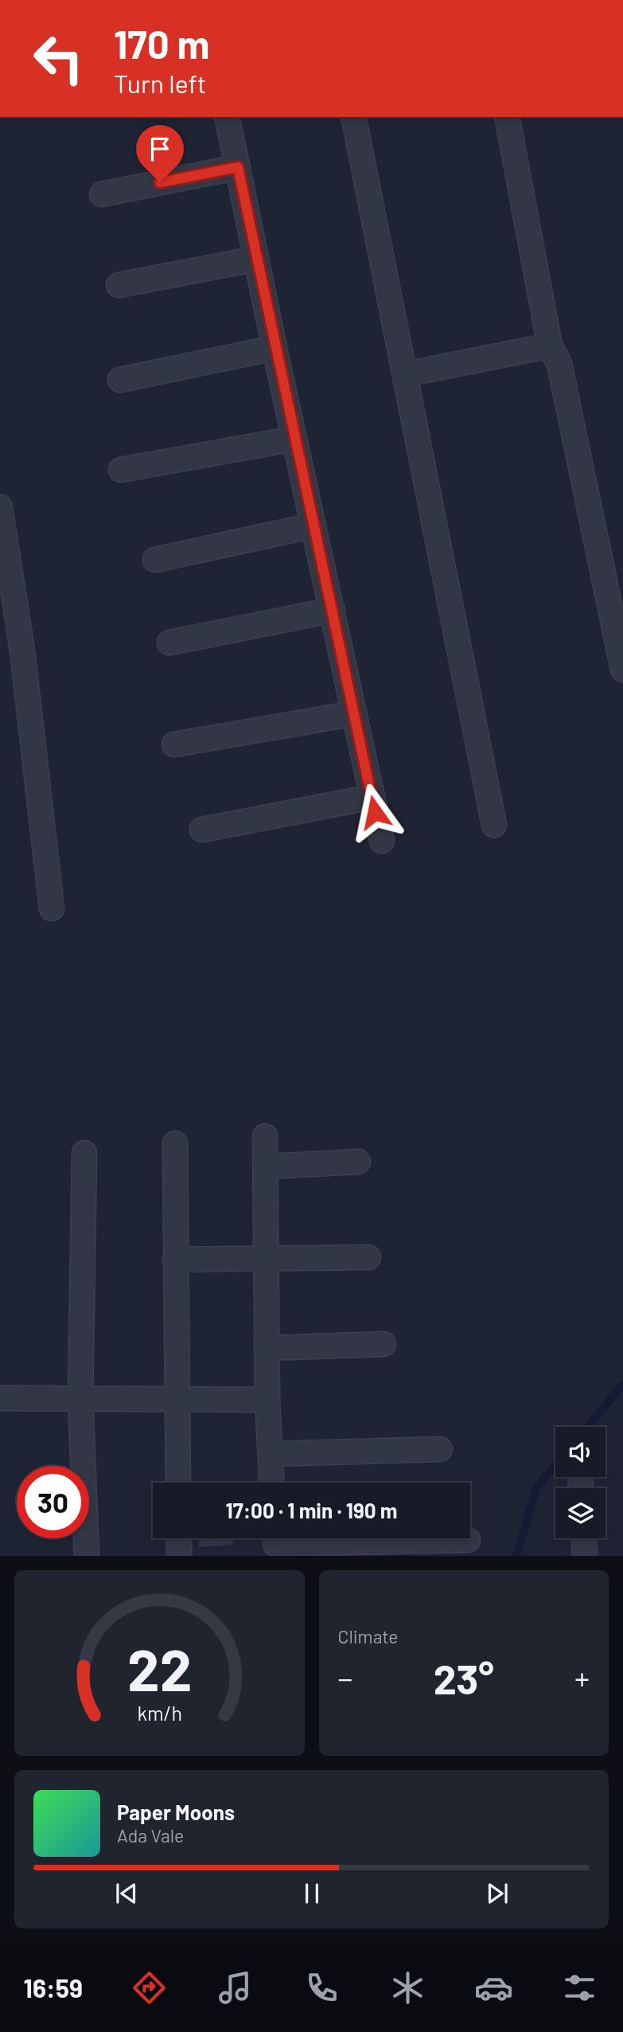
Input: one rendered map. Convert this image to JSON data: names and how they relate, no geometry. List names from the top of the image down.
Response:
{
  "page": {
    "turn": ["170 m", "Turn left"],
    "limit": "30",
    "trip": "17:00 · 1 min · 190 m",
    "tile": "Climate",
    "heat": ["−", "23°", "+"],
    "song": ["Paper Moons", "Ada Vale"],
    "tabs": "16:59",
    "gauge": ["22", "km/h"]
  }
}
